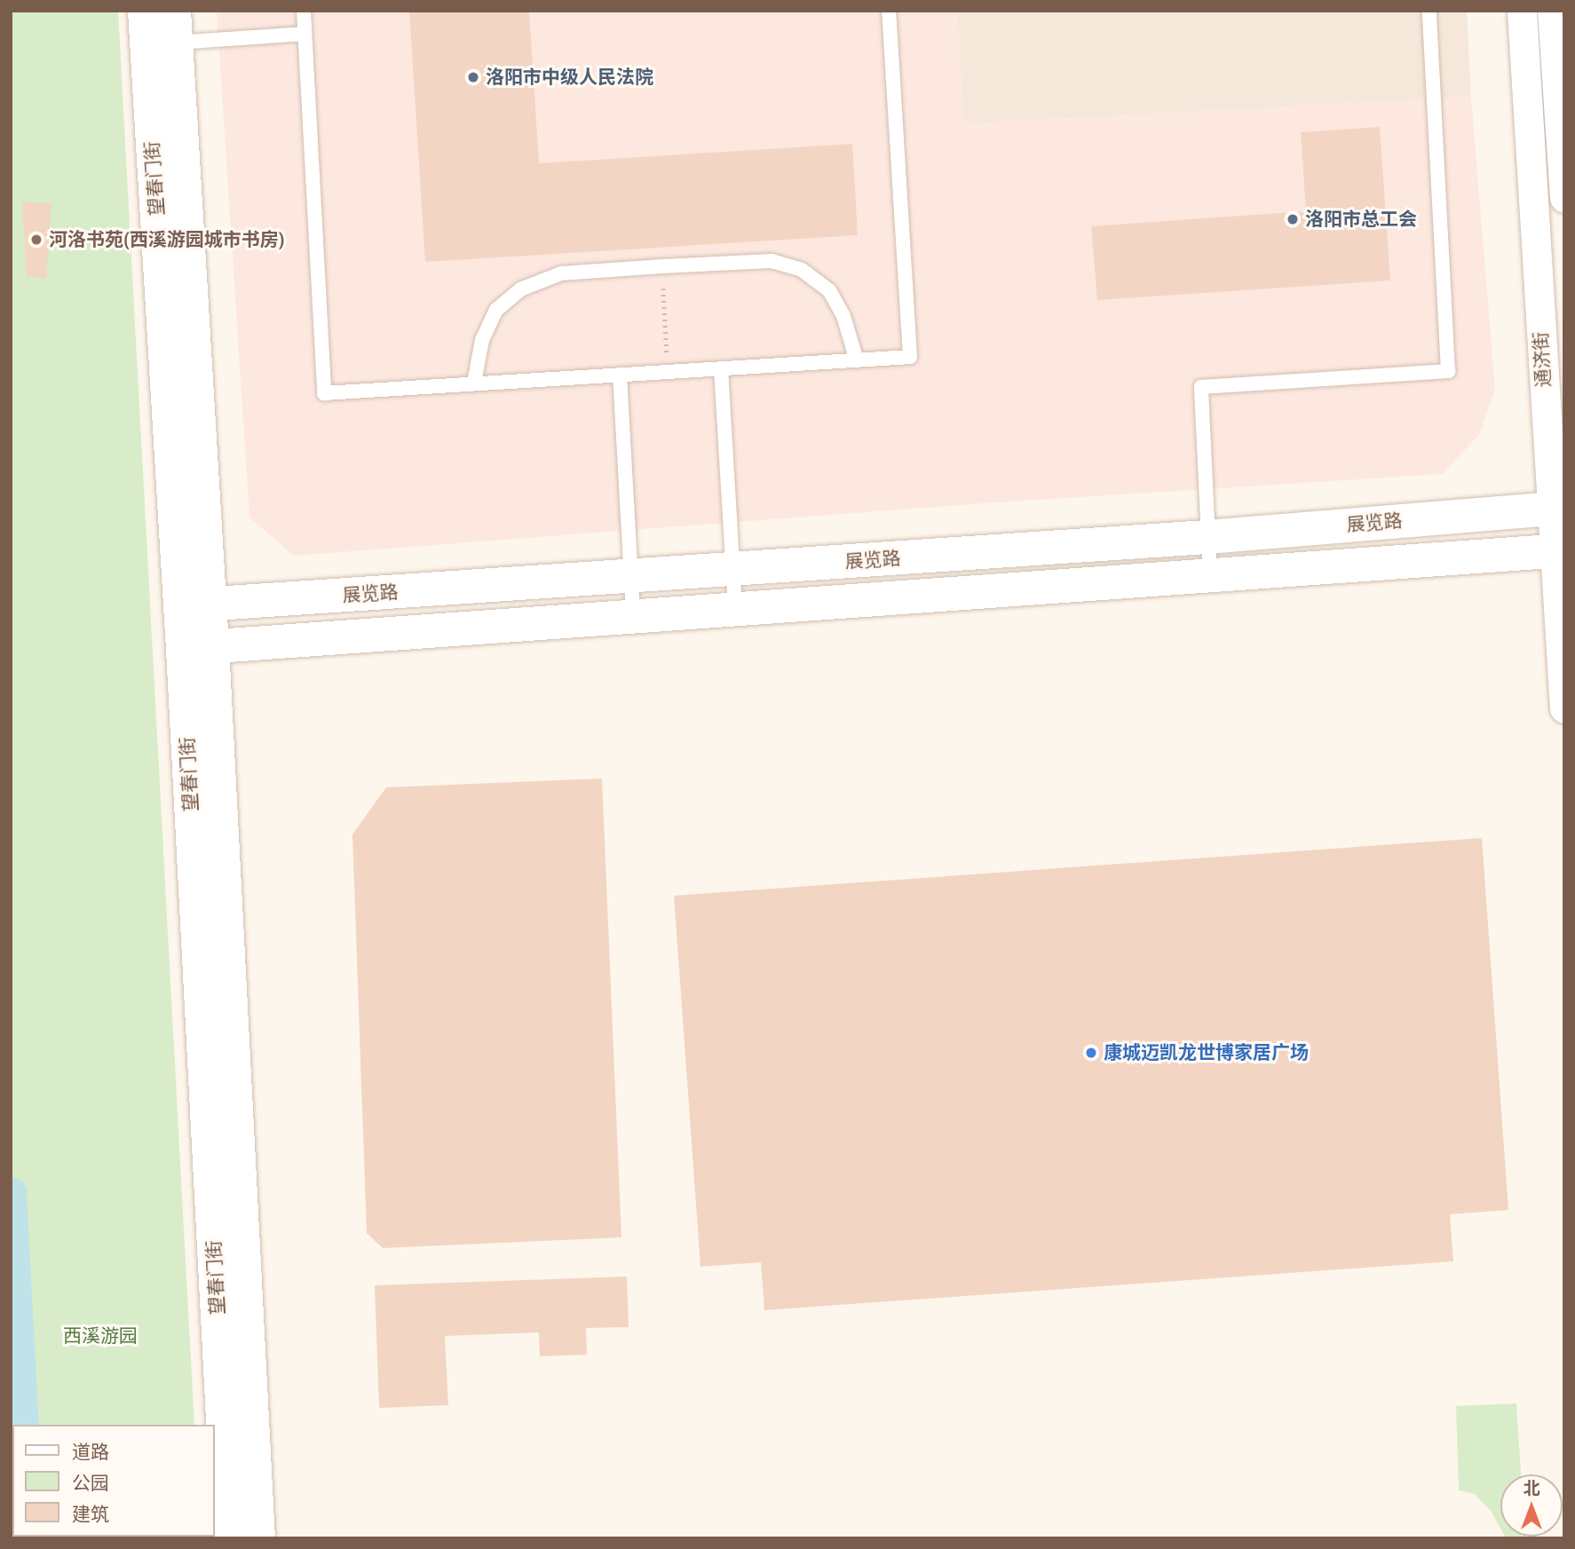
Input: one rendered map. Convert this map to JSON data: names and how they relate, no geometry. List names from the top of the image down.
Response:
{
  "streets": {
    "street": ["望春门街", "通济街", "展览路"]
  },
  "crossings": [
    ["望春门街", "展览路"],
    ["通济街", "展览路"]
  ],
  "parks": ["西溪游园"],
  "places": [
    "洛阳市中级人民法院",
    "洛阳市总工会",
    "河洛书苑(西溪游园城市书房)",
    "康城迈凯龙世博家居广场"
  ],
  "legend": ["道路", "公园", "建筑"],
  "north": "top"
}
